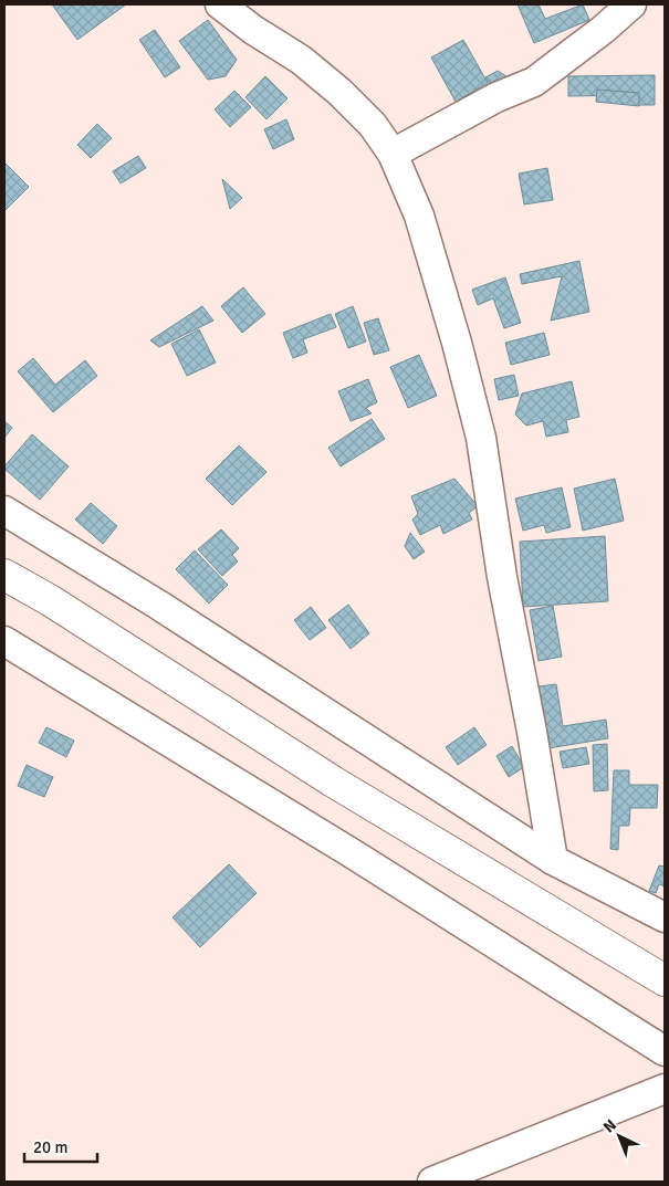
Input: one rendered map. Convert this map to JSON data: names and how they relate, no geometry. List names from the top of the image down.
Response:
{
  "scale_bar": "20 m",
  "north": "top left"
}
